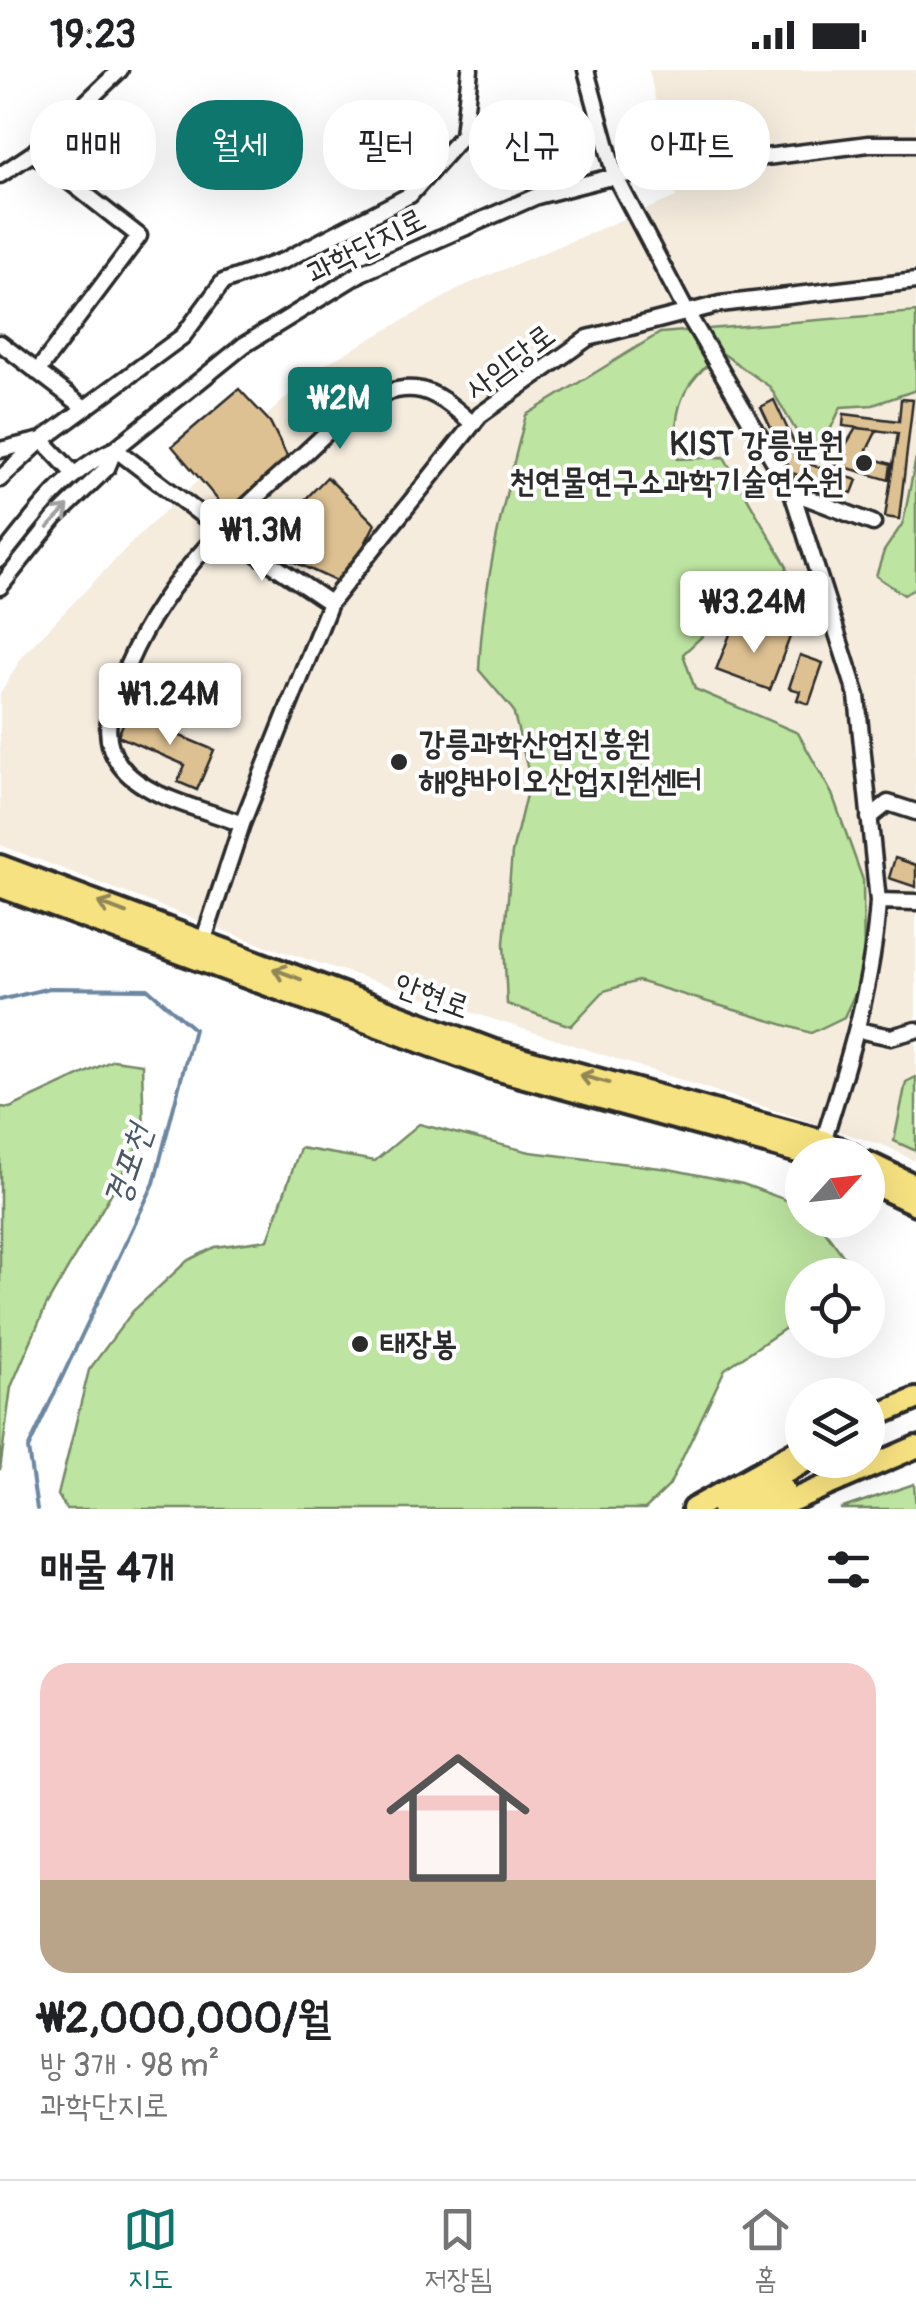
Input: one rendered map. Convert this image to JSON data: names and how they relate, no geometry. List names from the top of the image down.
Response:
{
  "streets": {
    "highway": ["안현로"],
    "street": ["과학단지로", "사임당로"]
  },
  "crossings": [
    ["사임당로", "안현로"]
  ],
  "water": ["경포천"],
  "places": ["KIST 강릉분원 천연물연구소과학기술연수원", "강릉과학산업진흥원 해양바이오산업지원센터", "태장봉"],
  "north": "top right",
  "page": {
    "status": "19:23",
    "chip": [
      "매매",
      "월세",
      "필터",
      "신규",
      "아파트"
    ],
    "price": [
      "₩2M",
      "₩1.3M",
      "₩3.24M",
      "₩1.24M"
    ],
    "heading": "매물 4개",
    "list": [
      {
        "name": "₩2,000,000/월",
        "note": "방 3개 · 98 m² · 과학단지로"
      }
    ],
    "tabs": ["지도", "저장됨", "홈"]
  }
}
